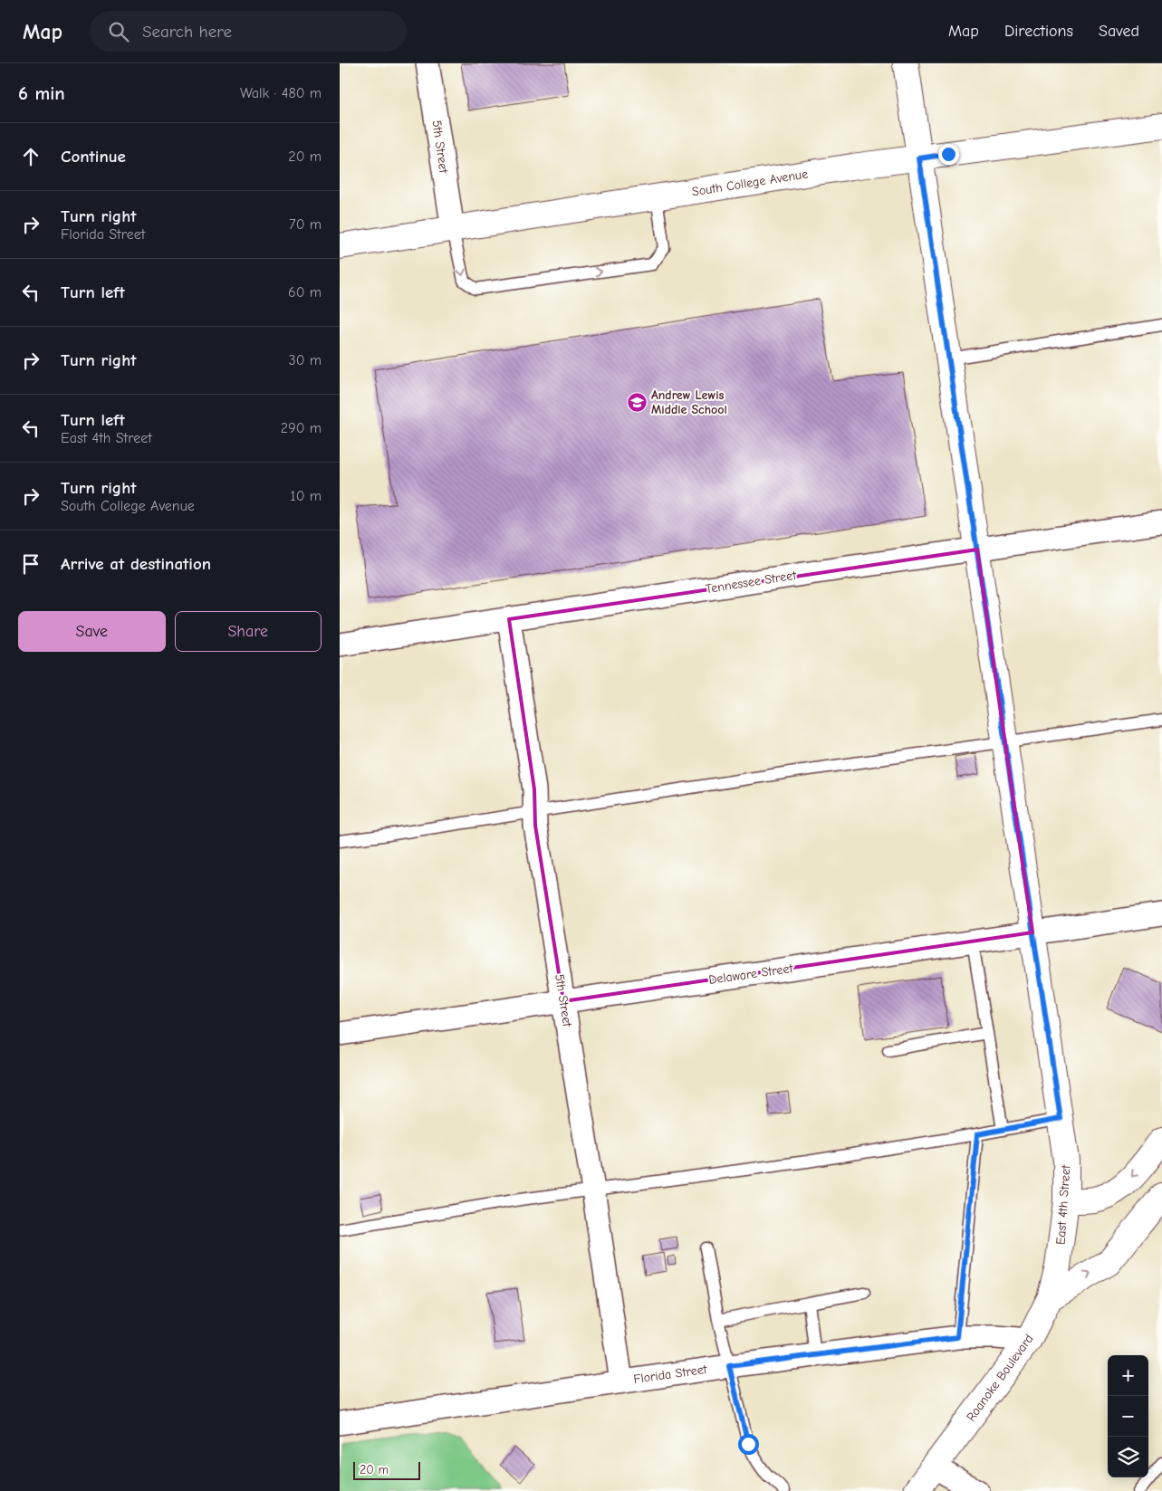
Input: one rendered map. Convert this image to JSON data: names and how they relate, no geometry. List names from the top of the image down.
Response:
{
  "streets": {
    "main road": ["South College Avenue", "East 4th Street", "Roanoke Boulevard"],
    "street": [
      "5th Street",
      "Tennessee Street",
      "Delaware Street",
      "Florida Street"
    ]
  },
  "crossings": [
    ["5th Street", "South College Avenue"],
    ["5th Street", "Tennessee Street"],
    ["5th Street", "Delaware Street"],
    ["5th Street", "Florida Street"],
    ["South College Avenue", "East 4th Street"],
    ["Tennessee Street", "East 4th Street"],
    ["Delaware Street", "East 4th Street"],
    ["East 4th Street", "Roanoke Boulevard"],
    ["Florida Street", "Roanoke Boulevard"]
  ],
  "places": {
    "school or university": ["Andrew Lewis Middle School"]
  },
  "scale_bar": "20 m",
  "page": {
    "header": "Map",
    "search": "Search here",
    "nav": ["Map", "Directions", "Saved"],
    "heading": ["6 min", "Walk · 480 m"],
    "list": [
      ["Continue", "20 m"],
      ["Turn right", "Florida Street", "70 m"],
      ["Turn left", "60 m"],
      ["Turn right", "30 m"],
      ["Turn left", "East 4th Street", "290 m"],
      ["Turn right", "South College Avenue", "10 m"],
      "Arrive at destination"
    ],
    "buttons": ["Save", "Share"],
    "map_buttons": ["+", "−"],
    "scale": "20 m"
  }
}
